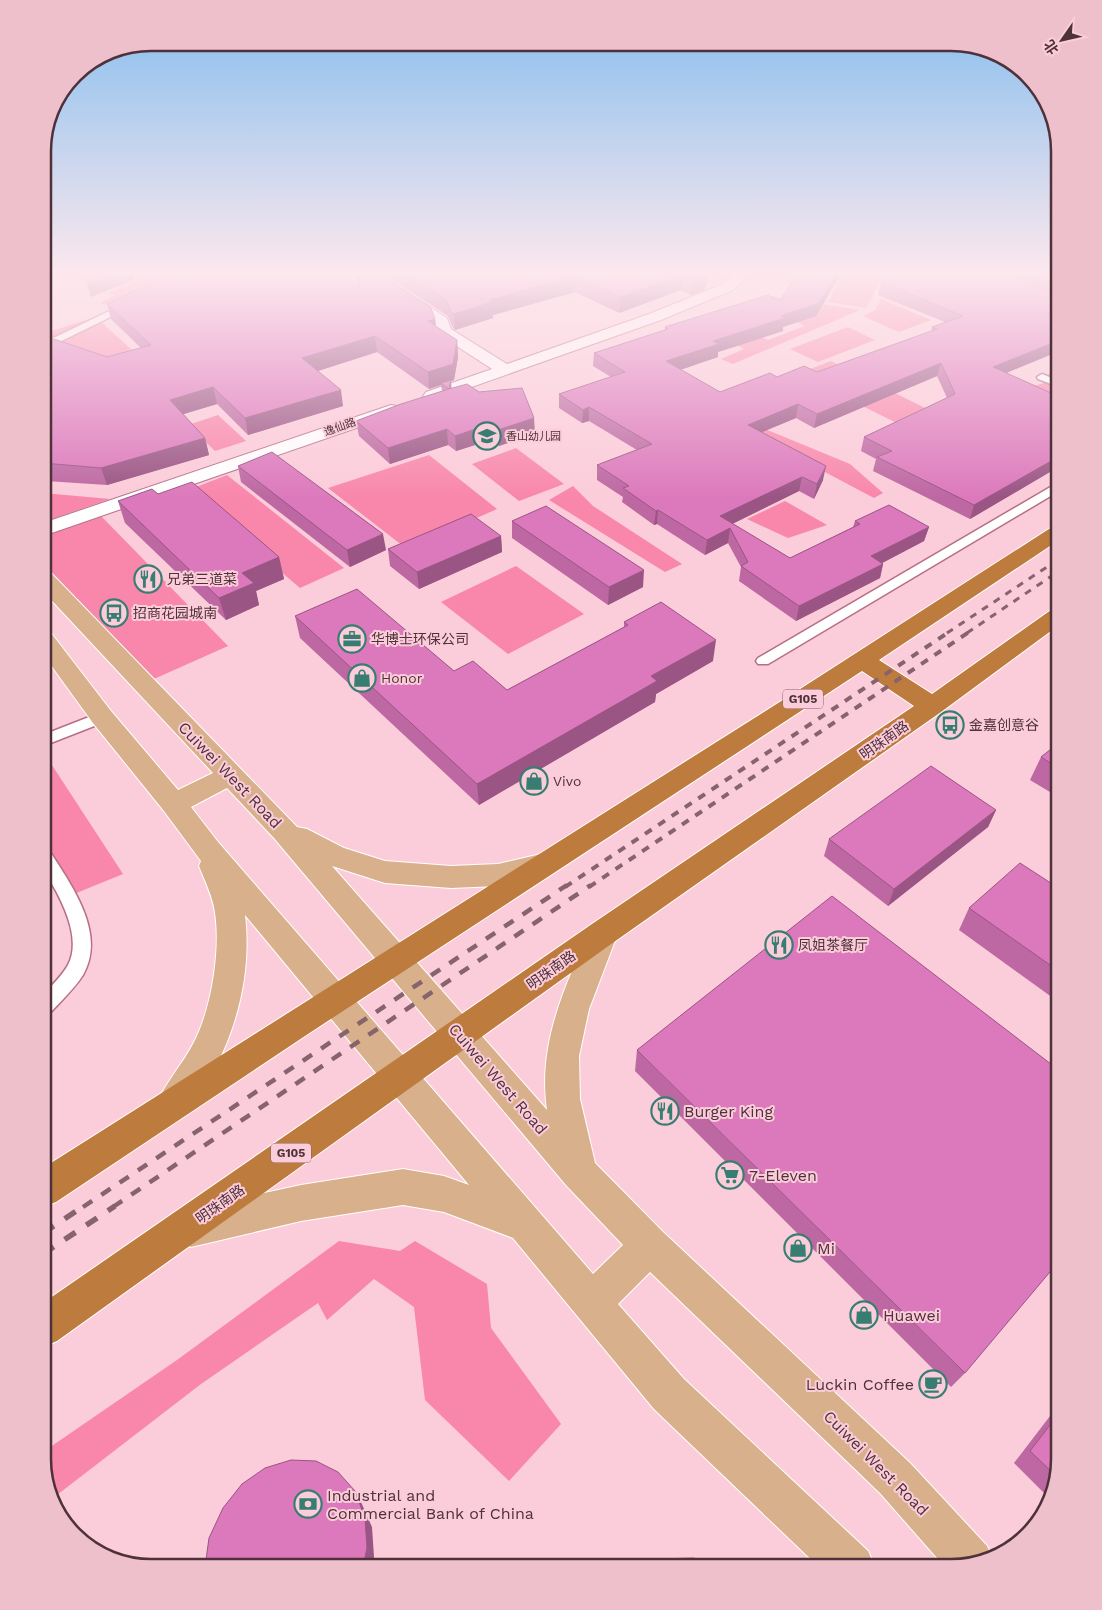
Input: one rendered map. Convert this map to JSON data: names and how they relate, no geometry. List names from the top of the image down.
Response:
{
  "streets": {
    "highway": ["G105", "明珠南路"],
    "main road": ["Cuiwei West Road"],
    "street": ["逸仙路"]
  },
  "crossings": [
    ["G105", "Cuiwei West Road"],
    ["明珠南路", "Cuiwei West Road"]
  ],
  "places": {
    "school or university": ["香山幼儿园"],
    "restaurant": ["兄弟三道菜", "凤姐茶餐厅", "Burger King"],
    "bus stop": ["招商花园城南", "金嘉创意谷"],
    "office": ["华博士环保公司"],
    "shop": [
      "Honor",
      "Vivo",
      "Mi",
      "Huawei"
    ],
    "supermarket": ["7-Eleven"],
    "cafe": ["Luckin Coffee"],
    "bank": ["Industrial and Commercial Bank of China"]
  },
  "north": "bottom left"
}
